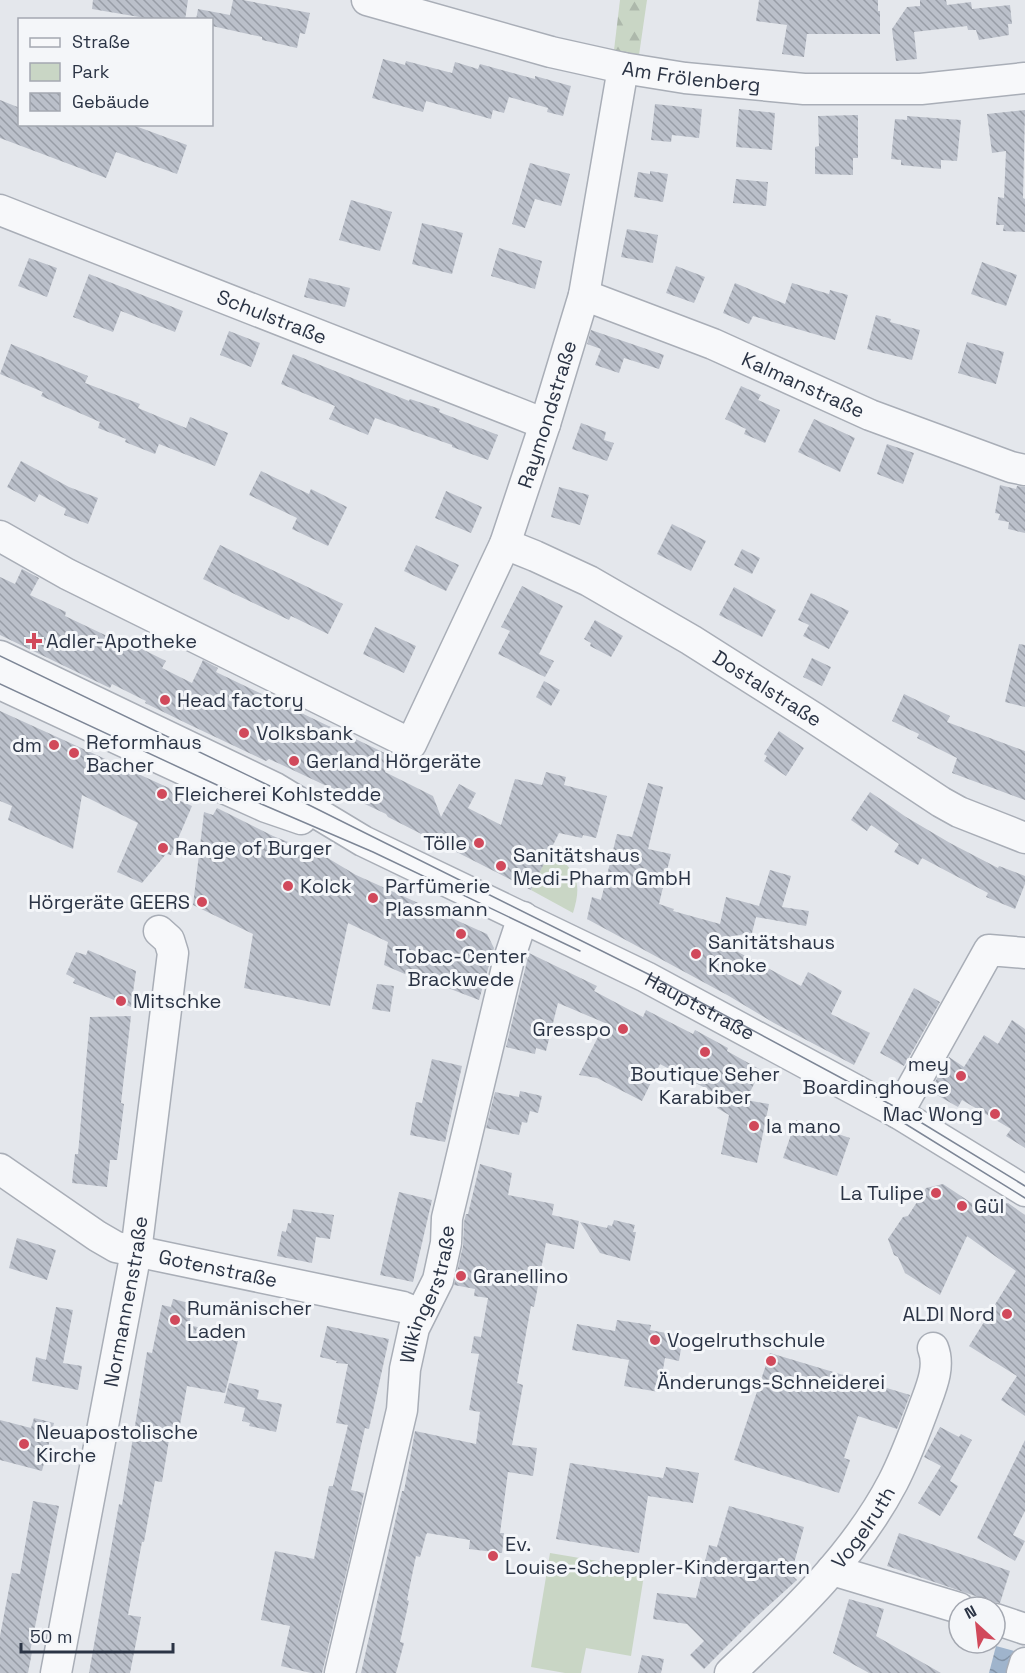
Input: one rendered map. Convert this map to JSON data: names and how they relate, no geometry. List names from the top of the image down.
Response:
{
  "streets": {
    "street": [
      "Am Frölenberg",
      "Schulstraße",
      "Kalmanstraße",
      "Raymondstraße",
      "Dostalstraße",
      "Hauptstraße",
      "Gotenstraße",
      "Wikingerstraße",
      "Normannenstraße",
      "Vogelruth"
    ]
  },
  "crossings": [
    ["Am Frölenberg", "Raymondstraße"],
    ["Schulstraße", "Raymondstraße"],
    ["Kalmanstraße", "Raymondstraße"],
    ["Raymondstraße", "Dostalstraße"],
    ["Hauptstraße", "Wikingerstraße"],
    ["Gotenstraße", "Wikingerstraße"],
    ["Gotenstraße", "Normannenstraße"]
  ],
  "places": {
    "health": ["Adler-Apotheke"],
    "other": [
      "Head factory",
      "Volksbank",
      "dm",
      "Reformhaus Bacher",
      "Gerland Hörgeräte",
      "Fleicherei Kohlstedde",
      "Tölle",
      "Range of Burger",
      "Sanitätshaus Medi-Pharm GmbH",
      "Kolck",
      "Parfümerie Plassmann",
      "Hörgeräte GEERS",
      "Tobac-Center Brackwede",
      "Sanitätshaus Knoke",
      "Mitschke",
      "Gresspo",
      "Boutique Seher Karabiber",
      "mey Boardinghouse",
      "Mac Wong",
      "la mano",
      "La Tulipe",
      "Gül",
      "Granellino",
      "ALDI Nord",
      "Rumänischer Laden",
      "Vogelruthschule",
      "Änderungs-Schneiderei",
      "Neuapostolische Kirche",
      "Ev. Louise-Scheppler-Kindergarten"
    ]
  },
  "legend": ["Straße", "Park", "Gebäude"],
  "scale_bar": "50 m",
  "north": "top left"
}
